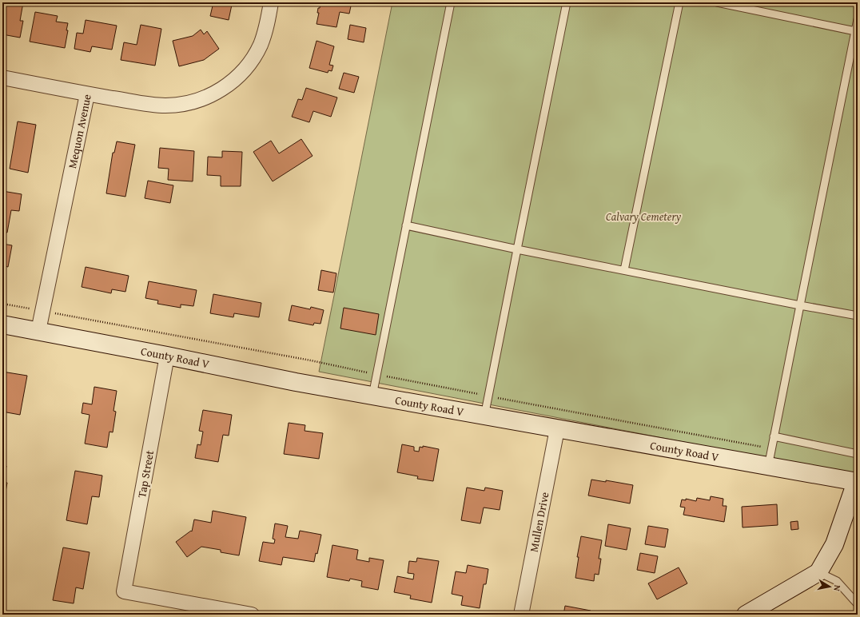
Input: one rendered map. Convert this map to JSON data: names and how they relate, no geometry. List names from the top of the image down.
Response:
{
  "streets": {
    "main road": ["County Road V"],
    "street": ["Mequon Avenue", "Tap Street", "Mullen Drive"]
  },
  "crossings": [
    ["Mequon Avenue", "County Road V"],
    ["County Road V", "Tap Street"],
    ["County Road V", "Mullen Drive"]
  ],
  "parks": ["Calvary Cemetery"],
  "north": "right"
}
